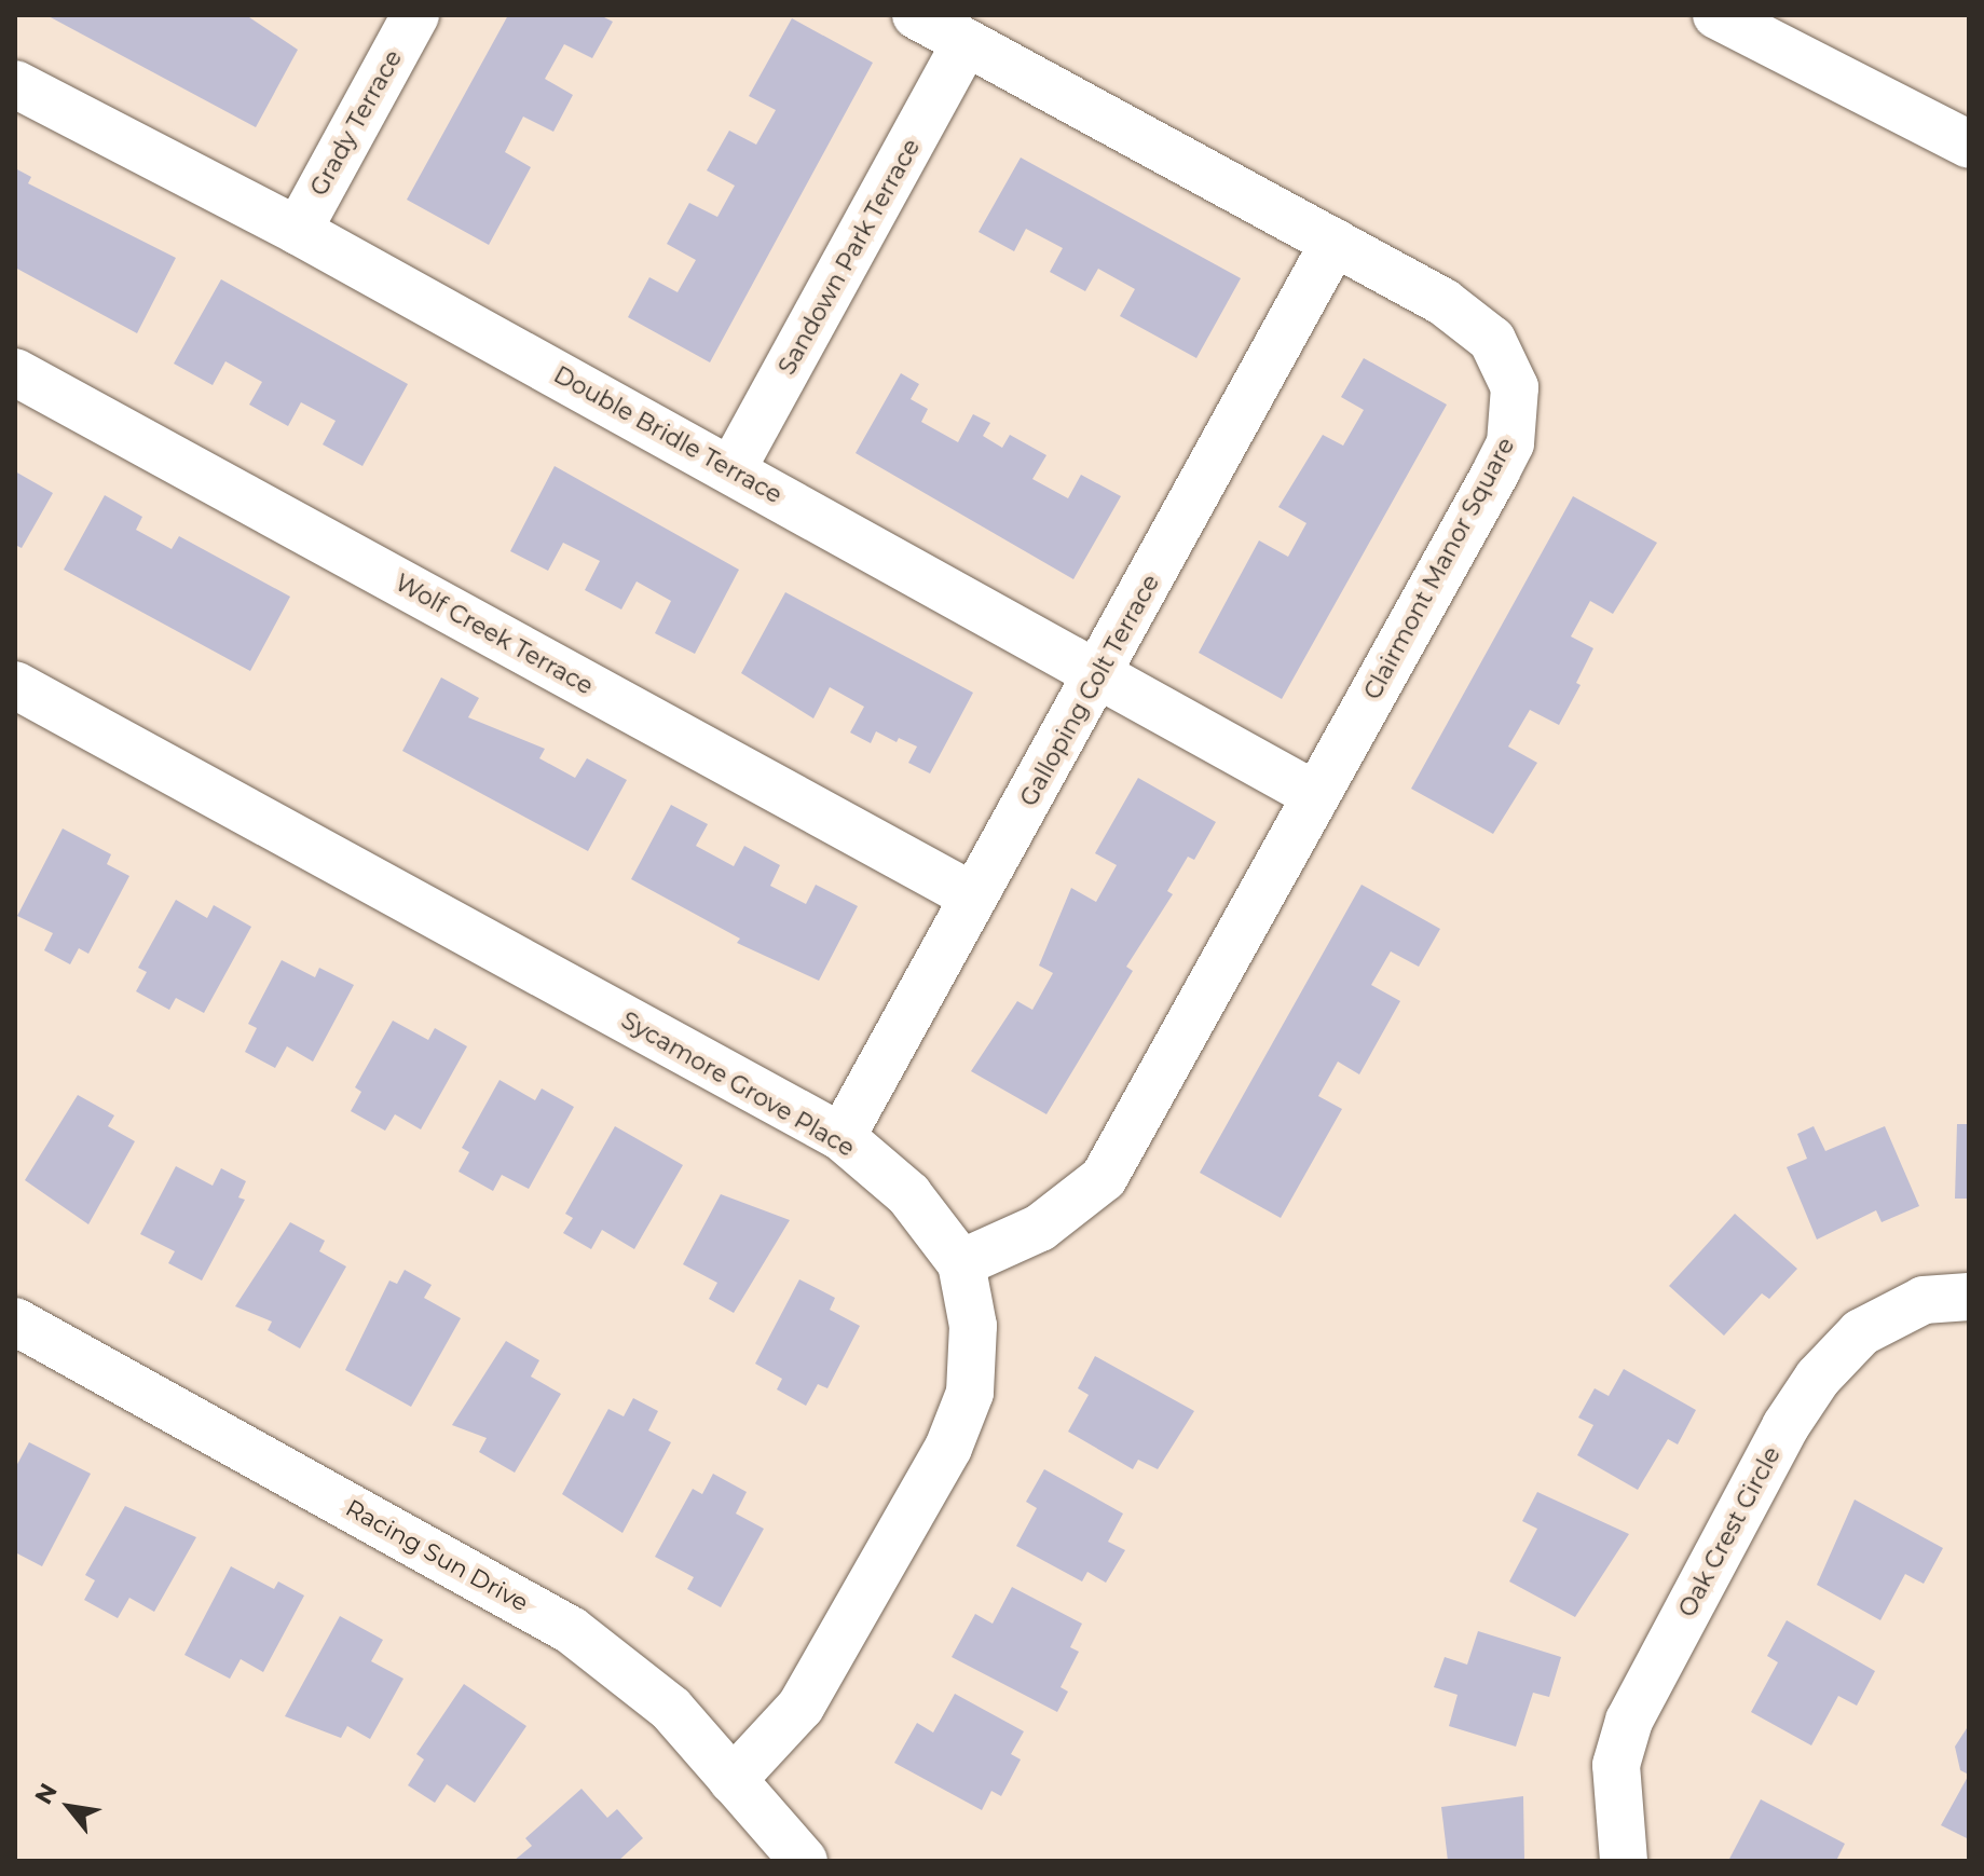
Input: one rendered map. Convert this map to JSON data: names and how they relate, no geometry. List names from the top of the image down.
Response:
{
  "streets": {
    "street": [
      "Grady Terrace",
      "Sandown Park Terrace",
      "Double Bridle Terrace",
      "Clairmont Manor Square",
      "Wolf Creek Terrace",
      "Galloping Colt Terrace",
      "Sycamore Grove Place",
      "Oak Crest Circle",
      "Racing Sun Drive"
    ]
  },
  "crossings": [
    ["Grady Terrace", "Double Bridle Terrace"],
    ["Sandown Park Terrace", "Double Bridle Terrace"],
    ["Sandown Park Terrace", "Clairmont Manor Square"],
    ["Double Bridle Terrace", "Clairmont Manor Square"],
    ["Double Bridle Terrace", "Galloping Colt Terrace"],
    ["Clairmont Manor Square", "Galloping Colt Terrace"],
    ["Clairmont Manor Square", "Sycamore Grove Place"],
    ["Wolf Creek Terrace", "Galloping Colt Terrace"],
    ["Galloping Colt Terrace", "Sycamore Grove Place"],
    ["Sycamore Grove Place", "Racing Sun Drive"]
  ],
  "north": "top left"
}
